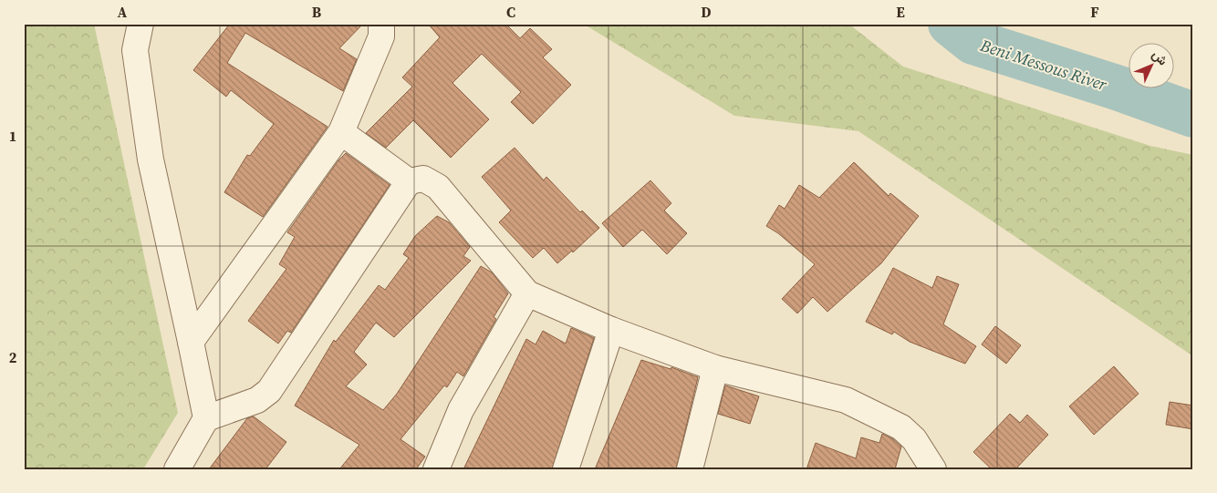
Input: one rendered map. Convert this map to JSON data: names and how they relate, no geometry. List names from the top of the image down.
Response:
{
  "water": ["Beni Messous River"],
  "north": "top right",
  "grid": {
    "columns": [
      "A",
      "B",
      "C",
      "D",
      "E",
      "F"
    ],
    "rows": ["1", "2"]
  }
}
